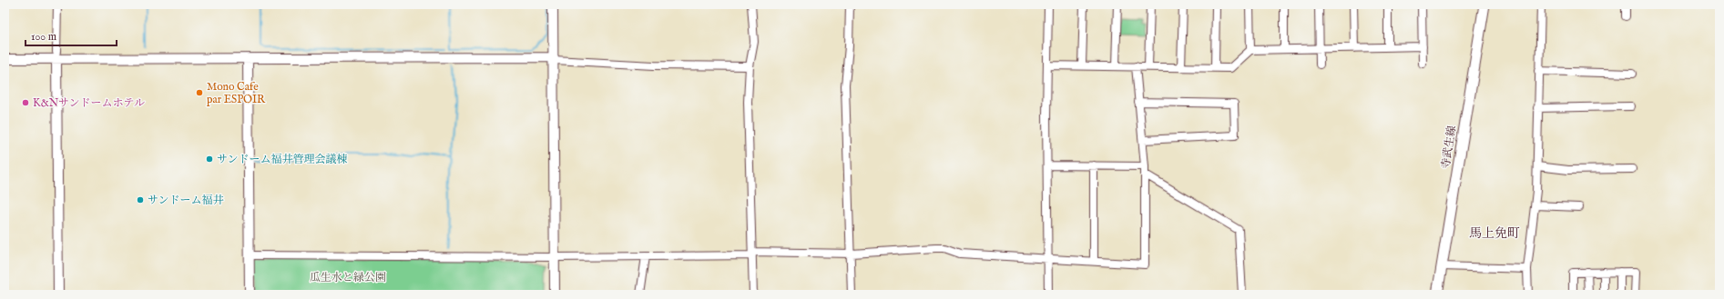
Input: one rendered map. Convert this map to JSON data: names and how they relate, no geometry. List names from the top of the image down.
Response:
{
  "streets": {
    "main road": ["寺武生線"]
  },
  "districts": ["馬上免町"],
  "parks": ["瓜生水と緑公園"],
  "places": [
    "Mono Cafe par ESPOIR",
    "K&Nサンドームホテル",
    "サンドーム福井管理会議棟",
    "サンドーム福井"
  ],
  "scale_bar": "100 m"
}
